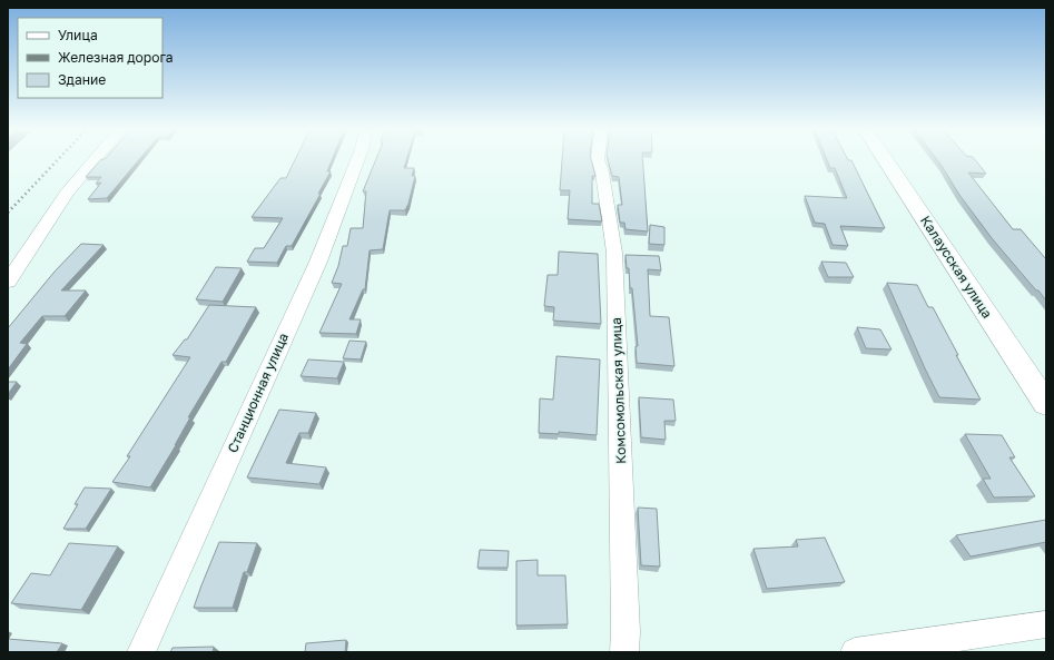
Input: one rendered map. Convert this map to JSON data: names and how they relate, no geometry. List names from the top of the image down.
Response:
{
  "streets": {
    "street": ["Калаусская улица", "Комсомольская улица", "Станционная улица"]
  },
  "legend": ["Улица", "Железная дорога", "Здание"]
}
